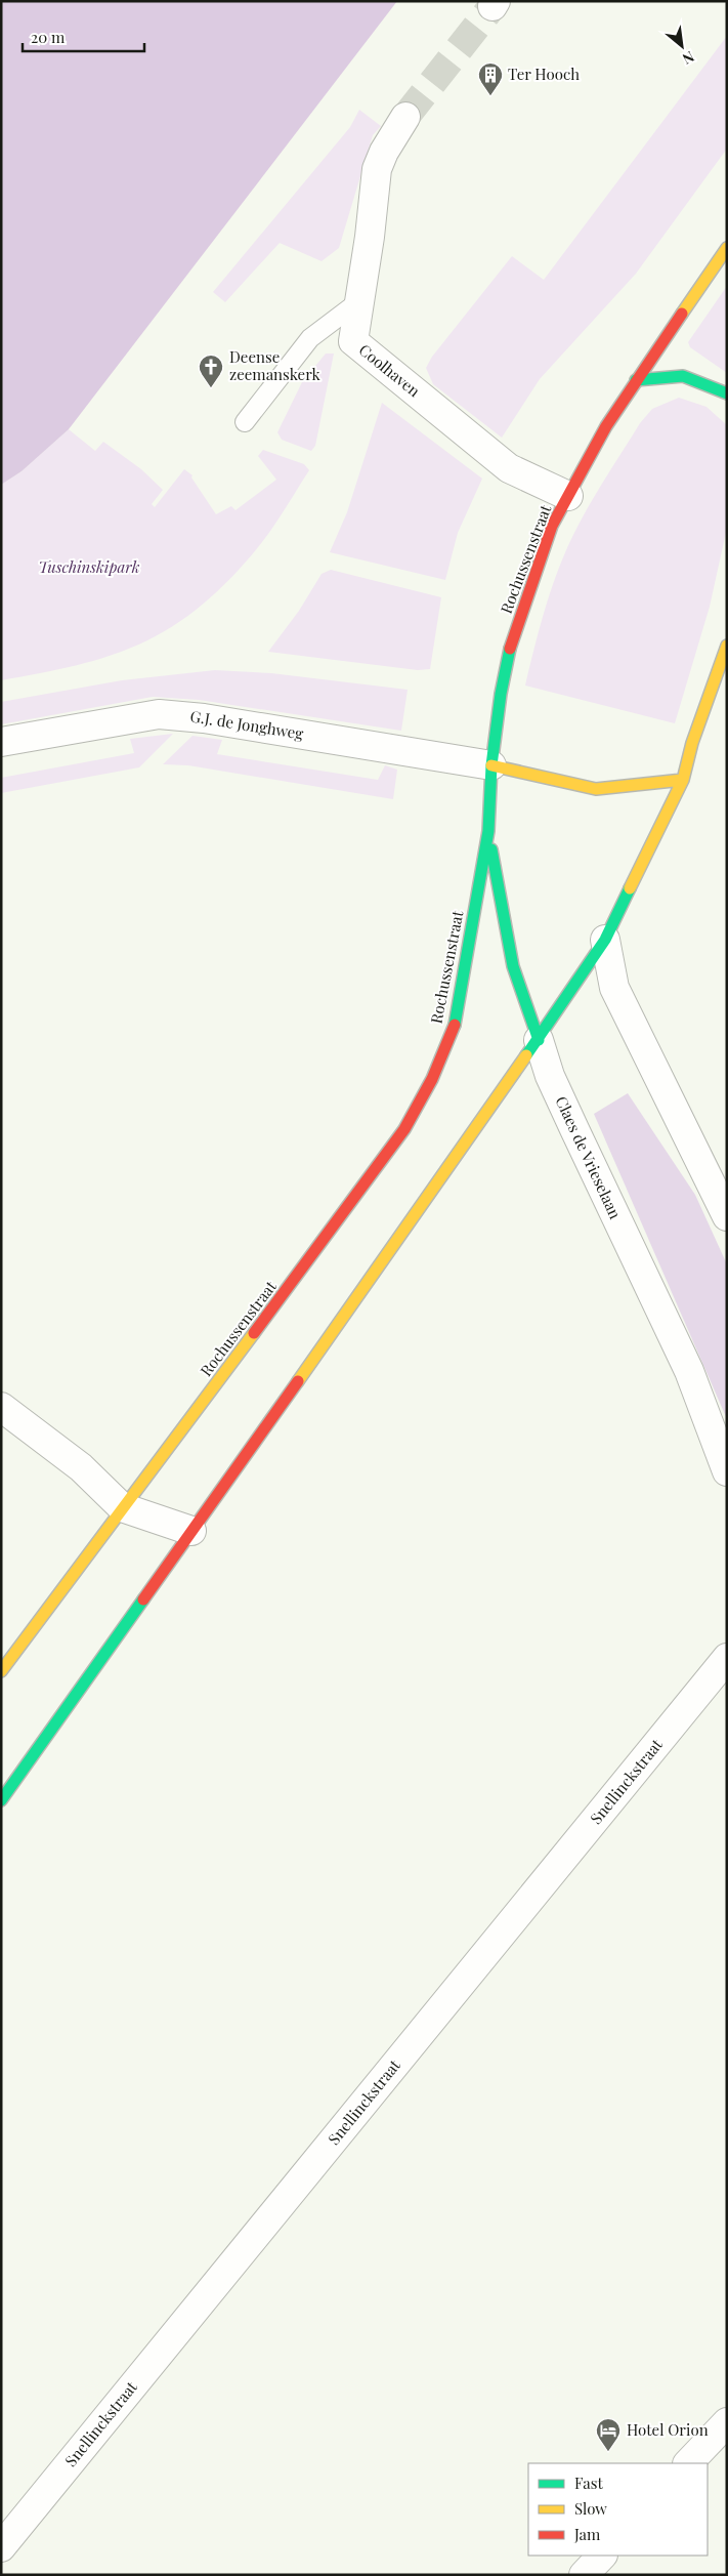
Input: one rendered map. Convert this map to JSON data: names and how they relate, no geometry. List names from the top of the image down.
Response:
{
  "streets": {
    "street": [
      "Coolhaven",
      "Rochussenstraat",
      "G.J. de Jonghweg",
      "Claes de Vrieselaan",
      "Snellinckstraat"
    ]
  },
  "crossings": [
    ["Coolhaven", "Rochussenstraat"],
    ["Rochussenstraat", "G.J. de Jonghweg"],
    ["Rochussenstraat", "Claes de Vrieselaan"]
  ],
  "parks": ["Tuschinskipark"],
  "places": {
    "building": ["Ter Hooch"],
    "church": ["Deense zeemanskerk"],
    "hotel": ["Hotel Orion"]
  },
  "legend": ["Fast", "Slow", "Jam"],
  "scale_bar": "20 m",
  "north": "bottom right"
}
